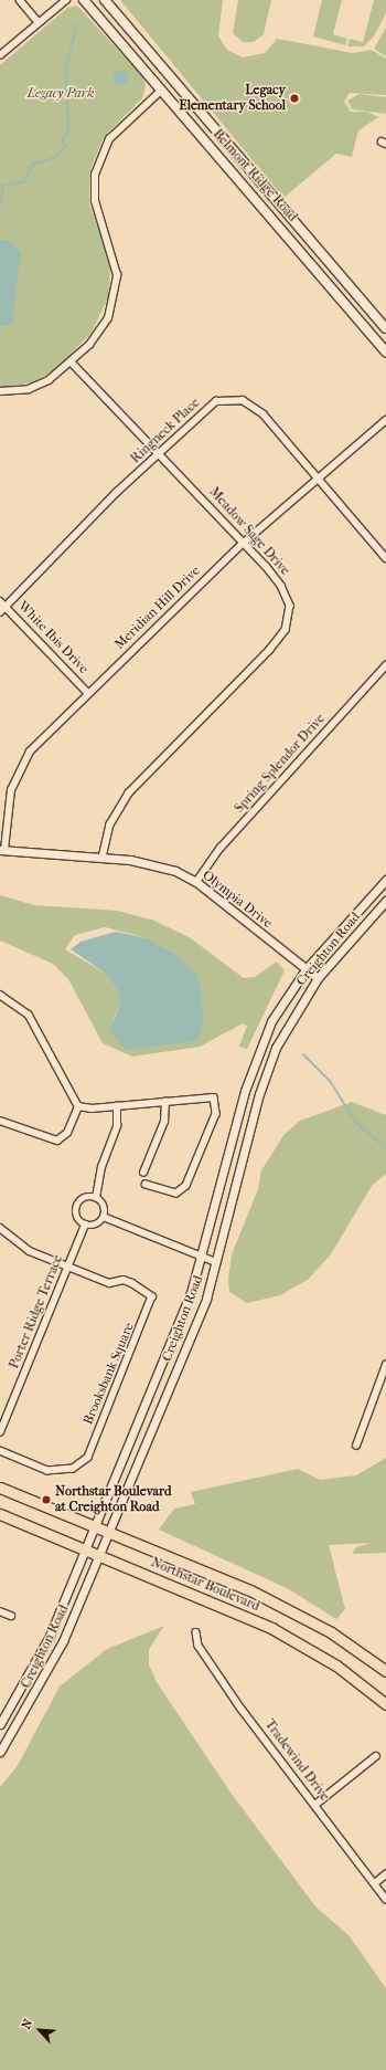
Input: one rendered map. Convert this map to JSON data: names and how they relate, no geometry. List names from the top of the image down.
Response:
{
  "streets": {
    "main road": ["Belmont Ridge Road", "Northstar Boulevard"],
    "street": [
      "Ringneck Place",
      "Meadow Sage Drive",
      "Meridian Hill Drive",
      "White Ibis Drive",
      "Spring Splendor Drive",
      "Olympia Drive",
      "Creighton Road",
      "Porter Ridge Terrace",
      "Brooksbank Square",
      "Tradewind Drive"
    ]
  },
  "crossings": [
    ["Ringneck Place", "Meadow Sage Drive"],
    ["Ringneck Place", "Meridian Hill Drive"],
    ["Ringneck Place", "White Ibis Drive"],
    ["Meadow Sage Drive", "Meridian Hill Drive"],
    ["Meadow Sage Drive", "Olympia Drive"],
    ["Meridian Hill Drive", "White Ibis Drive"],
    ["Meridian Hill Drive", "Olympia Drive"],
    ["Spring Splendor Drive", "Olympia Drive"],
    ["Olympia Drive", "Creighton Road"],
    ["Creighton Road", "Northstar Boulevard"],
    ["Porter Ridge Terrace", "Brooksbank Square"]
  ],
  "parks": ["Legacy Park"],
  "places": ["Legacy Elementary School", "Northstar Boulevard at Creighton Road"],
  "north": "top left"
}
